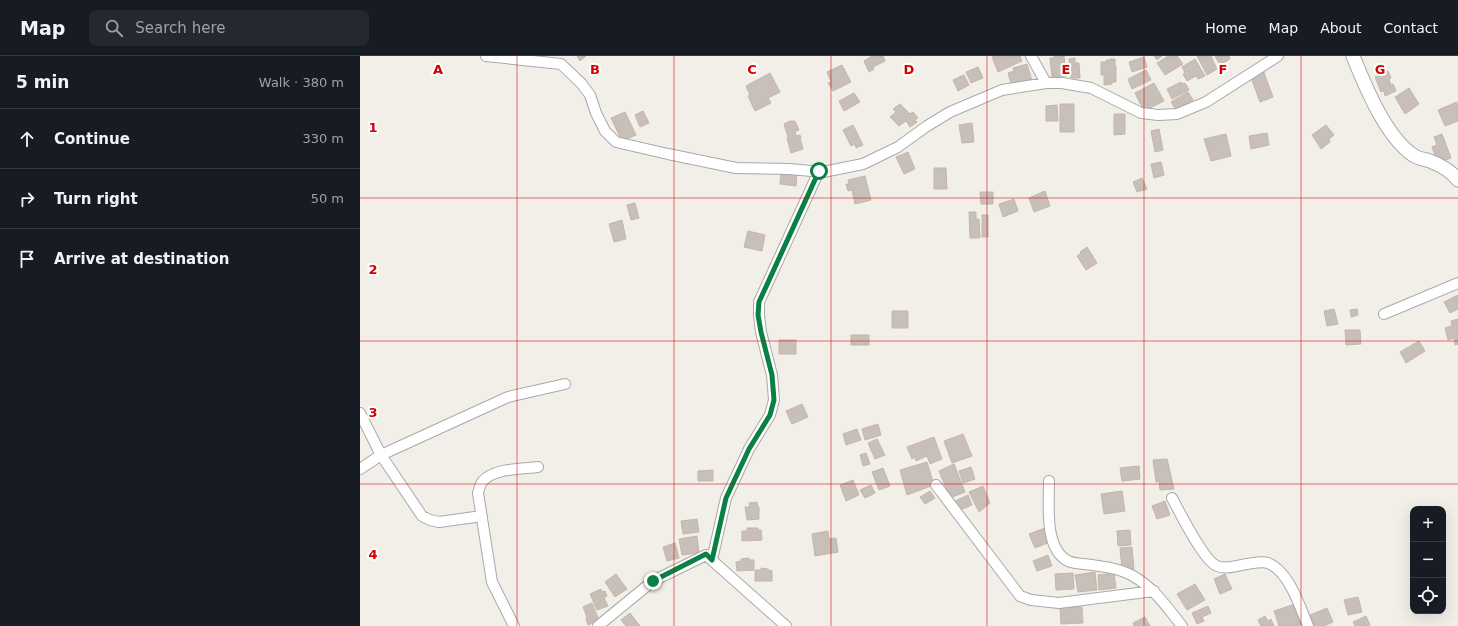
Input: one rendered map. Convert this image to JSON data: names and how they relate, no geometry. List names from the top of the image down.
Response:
{
  "page": {
    "header": "Map",
    "search": "Search here",
    "nav": [
      "Home",
      "Map",
      "About",
      "Contact"
    ],
    "heading": ["5 min", "Walk · 380 m"],
    "list": [
      ["Continue", "330 m"],
      ["Turn right", "50 m"],
      "Arrive at destination"
    ],
    "map_buttons": ["+", "−"]
  },
  "grid": {
    "columns": [
      "A",
      "B",
      "C",
      "D",
      "E",
      "F",
      "G"
    ],
    "rows": [
      "1",
      "2",
      "3",
      "4"
    ]
  }
}
